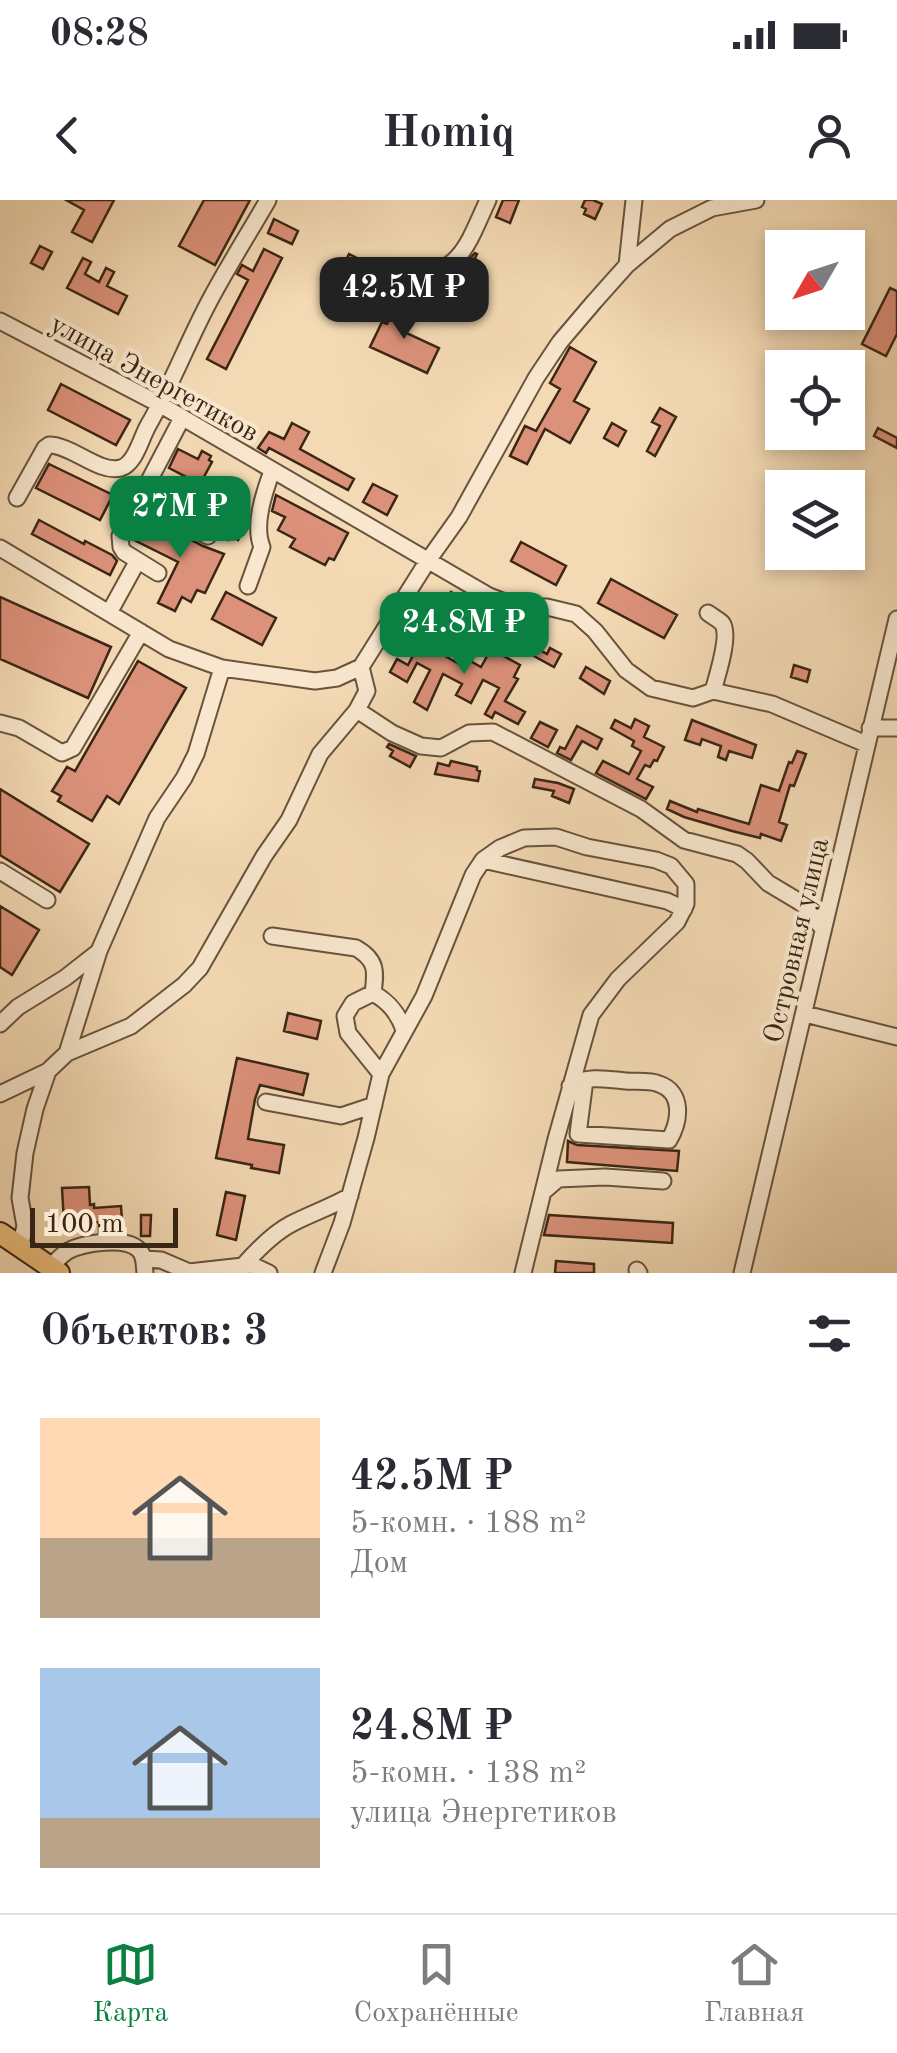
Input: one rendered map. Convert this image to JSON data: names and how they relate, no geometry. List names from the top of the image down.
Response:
{
  "streets": {
    "street": ["улица Энергетиков", "Островная улица"]
  },
  "crossings": [
    ["улица Энергетиков", "Островная улица"]
  ],
  "scale_bar": "100 m",
  "north": "bottom left",
  "page": {
    "status": "08:28",
    "header": "Homiq",
    "price": ["42.5M ₽", "27M ₽", "24.8M ₽"],
    "scale": "100 m",
    "heading": "Объектов: 3",
    "list": [
      {
        "name": "42.5M ₽",
        "note": "5-комн. · 188 m² · Дом"
      },
      {
        "name": "24.8M ₽",
        "note": "5-комн. · 138 m² · улица Энергетиков"
      }
    ],
    "tabs": ["Карта", "Сохранённые", "Главная"]
  }
}
